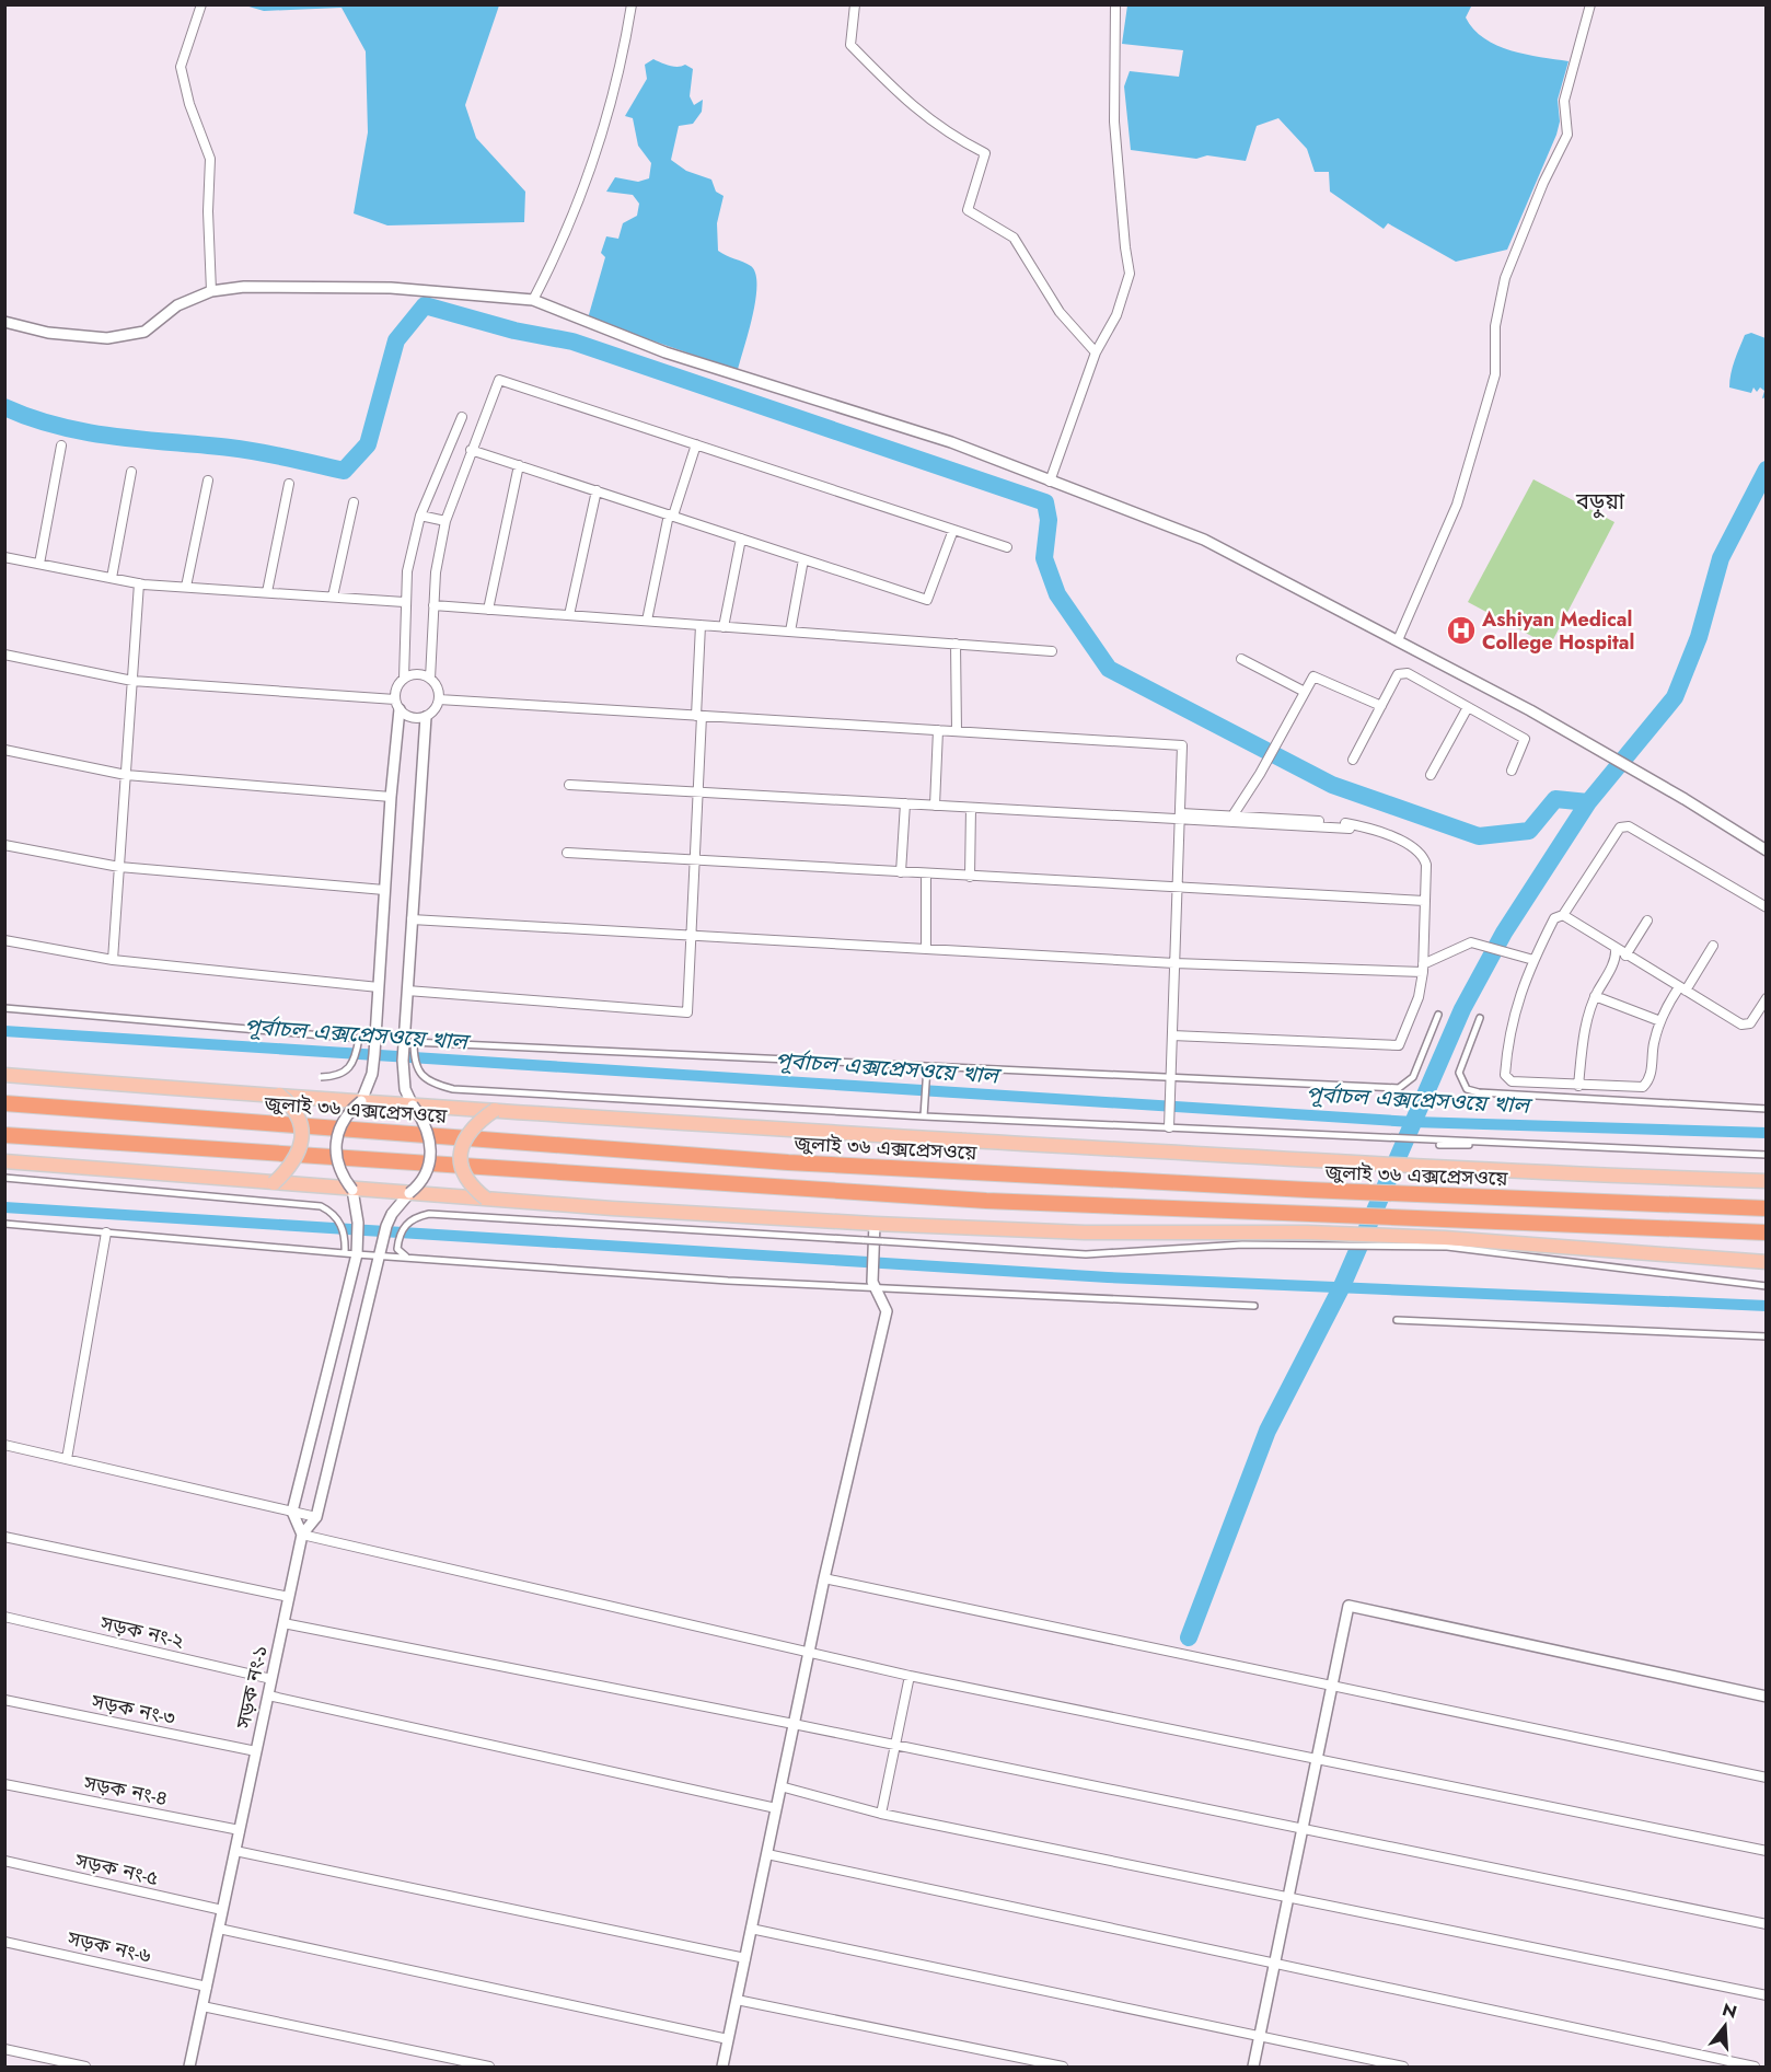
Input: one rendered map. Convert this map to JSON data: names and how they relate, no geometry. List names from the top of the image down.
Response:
{
  "streets": {
    "highway": ["জুলাই ৩৬ এক্সপ্রেসওয়ে"],
    "street": [
      "সড়ক নং-২",
      "সড়ক নং-১",
      "সড়ক নং-৩",
      "সড়ক নং-৪",
      "সড়ক নং-৫",
      "সড়ক নং-৬"
    ]
  },
  "crossings": [
    ["সড়ক নং-২", "সড়ক নং-১"],
    ["সড়ক নং-১", "সড়ক নং-৩"],
    ["সড়ক নং-১", "সড়ক নং-৪"],
    ["সড়ক নং-১", "সড়ক নং-৫"],
    ["সড়ক নং-১", "সড়ক নং-৬"]
  ],
  "districts": ["বড়ুয়া"],
  "water": ["পূর্বাচল এক্সপ্রেসওয়ে খাল"],
  "places": {
    "hospital": ["Ashiyan Medical College Hospital"]
  },
  "north": "top"
}
